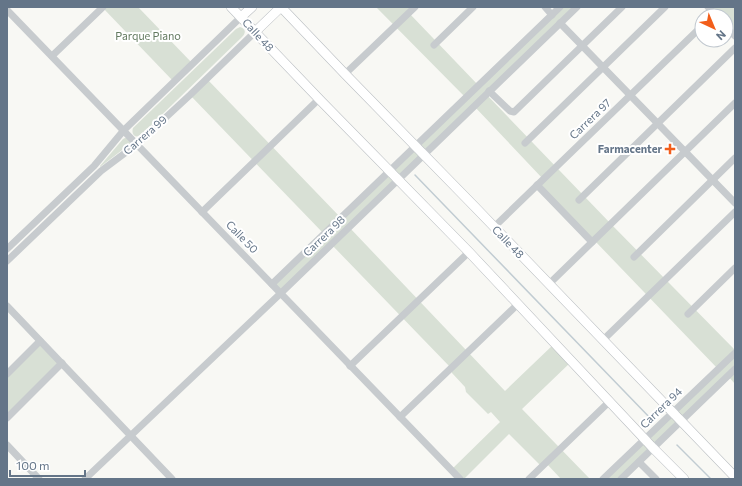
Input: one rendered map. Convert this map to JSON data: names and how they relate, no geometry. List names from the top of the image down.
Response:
{
  "streets": {
    "main road": ["Calle 48", "Carrera 99"],
    "street": [
      "Carrera 97",
      "Carrera 98",
      "Calle 50",
      "Carrera 94"
    ]
  },
  "crossings": [
    ["Calle 48", "Carrera 97"],
    ["Calle 48", "Carrera 99"],
    ["Calle 48", "Carrera 98"],
    ["Calle 48", "Carrera 94"],
    ["Carrera 99", "Calle 50"],
    ["Carrera 98", "Calle 50"]
  ],
  "parks": ["Parque Piano"],
  "places": {
    "health": ["Farmacenter"]
  },
  "scale_bar": "100 m",
  "north": "bottom right"
}
